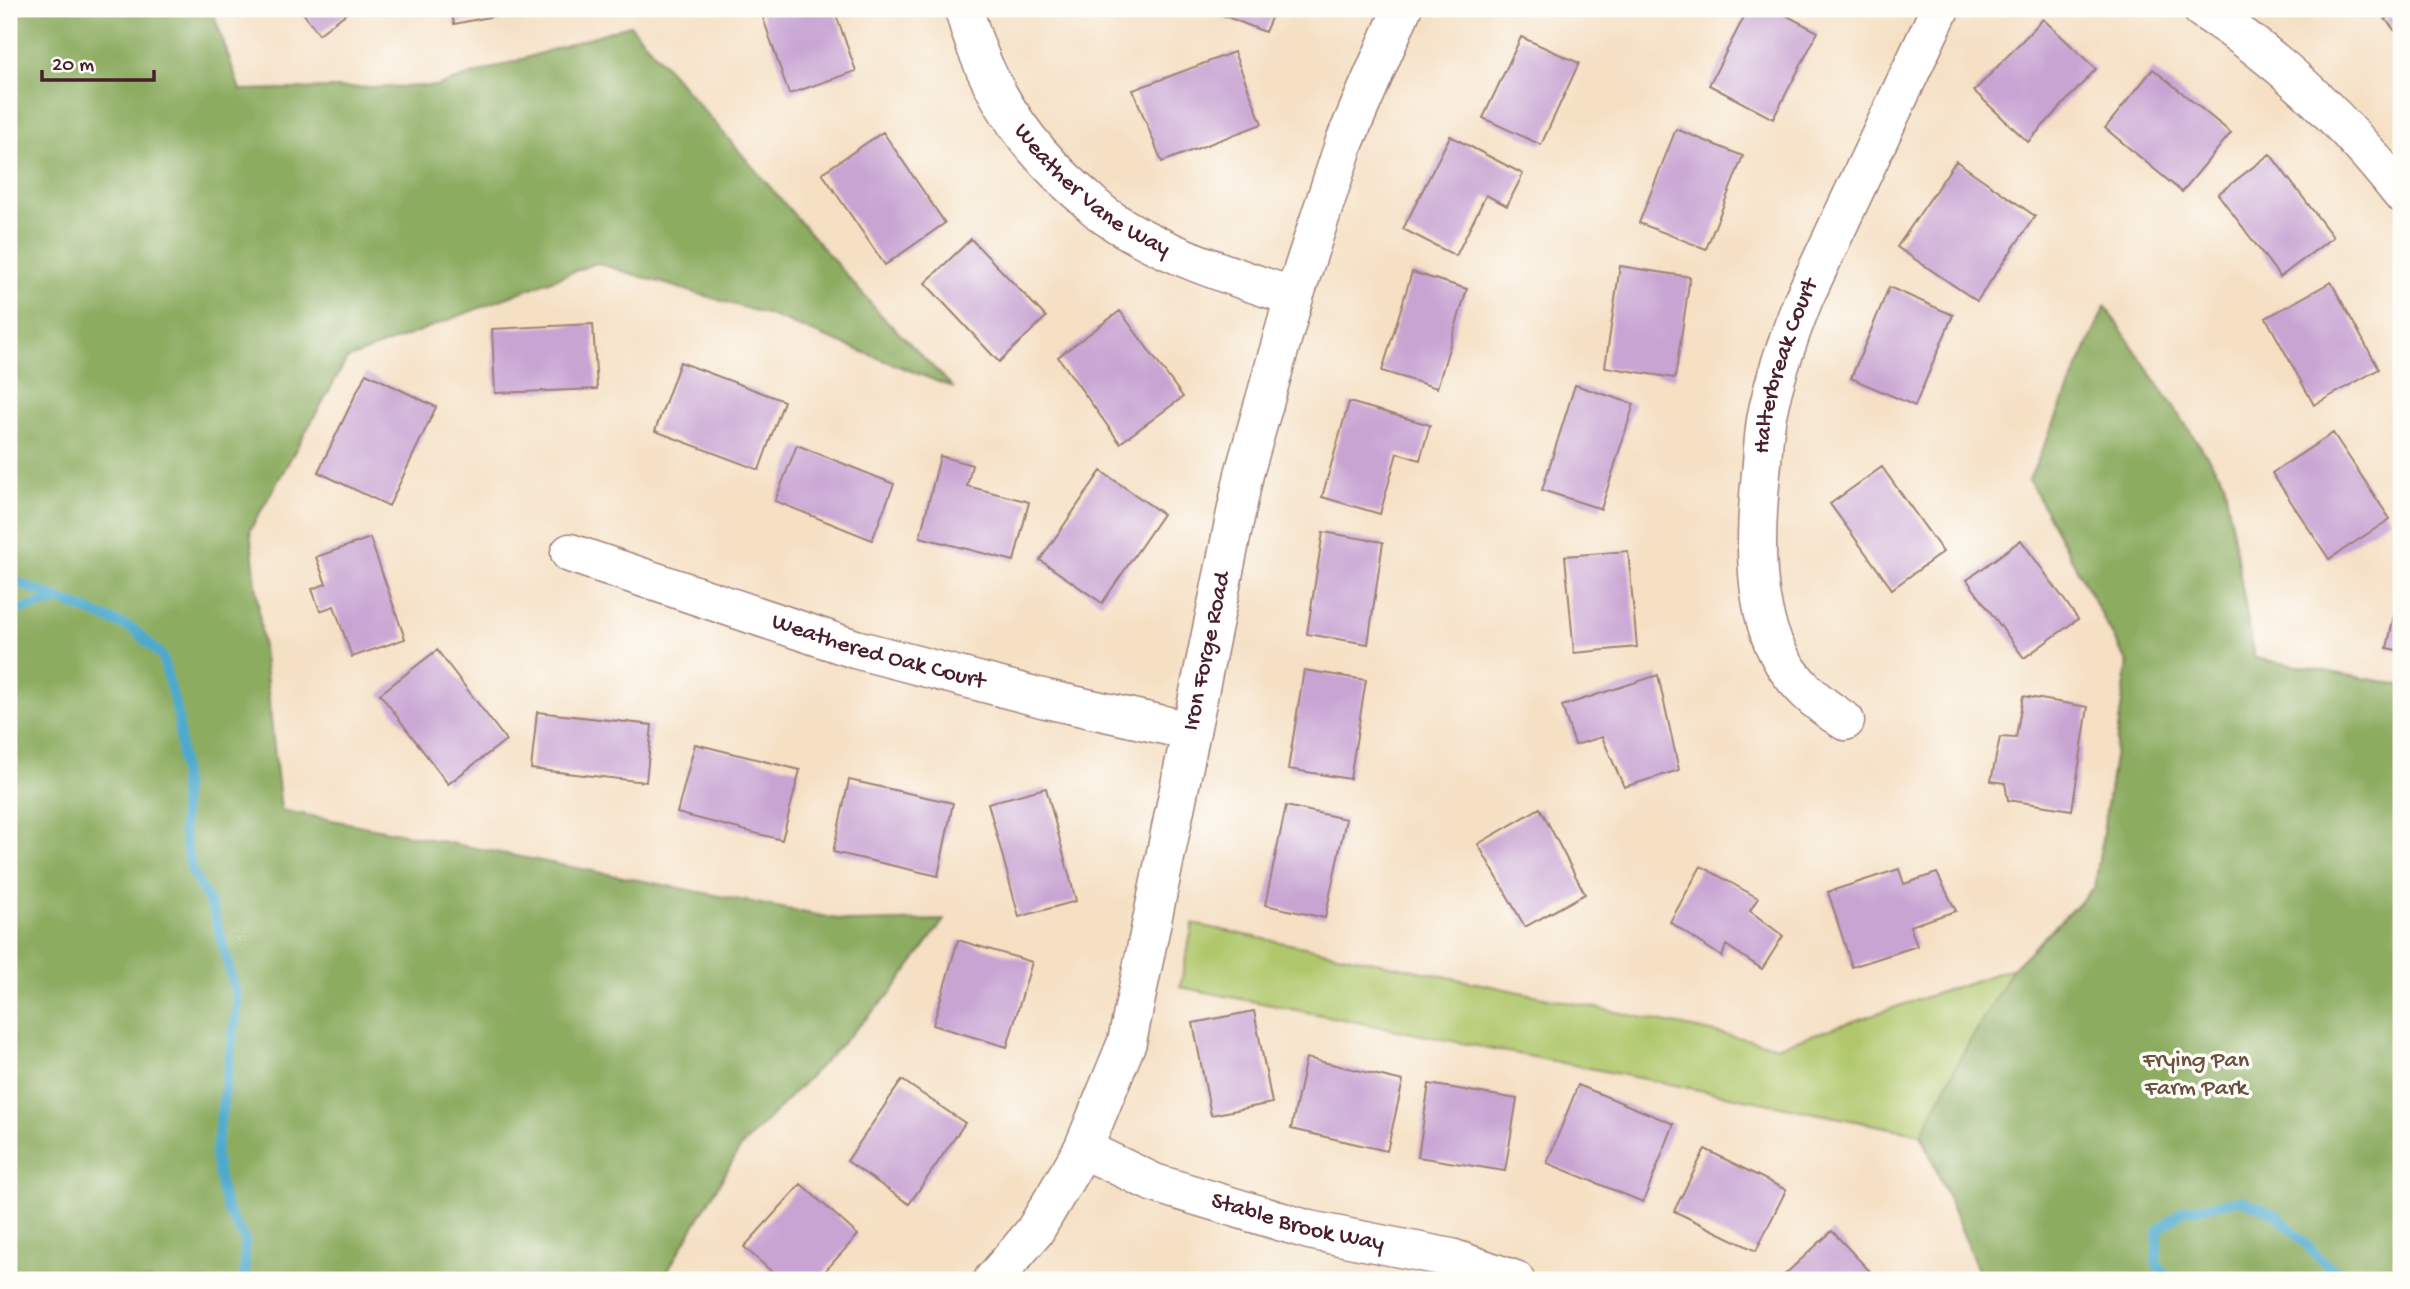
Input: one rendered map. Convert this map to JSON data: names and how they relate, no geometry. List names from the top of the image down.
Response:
{
  "streets": {
    "street": [
      "Weather Vane Way",
      "Halterbreak Court",
      "Weathered Oak Court",
      "Iron Forge Road",
      "Stable Brook Way"
    ]
  },
  "crossings": [
    ["Weather Vane Way", "Iron Forge Road"],
    ["Weathered Oak Court", "Iron Forge Road"],
    ["Iron Forge Road", "Stable Brook Way"]
  ],
  "parks": ["Frying Pan Farm Park"],
  "scale_bar": "20 m"
}
